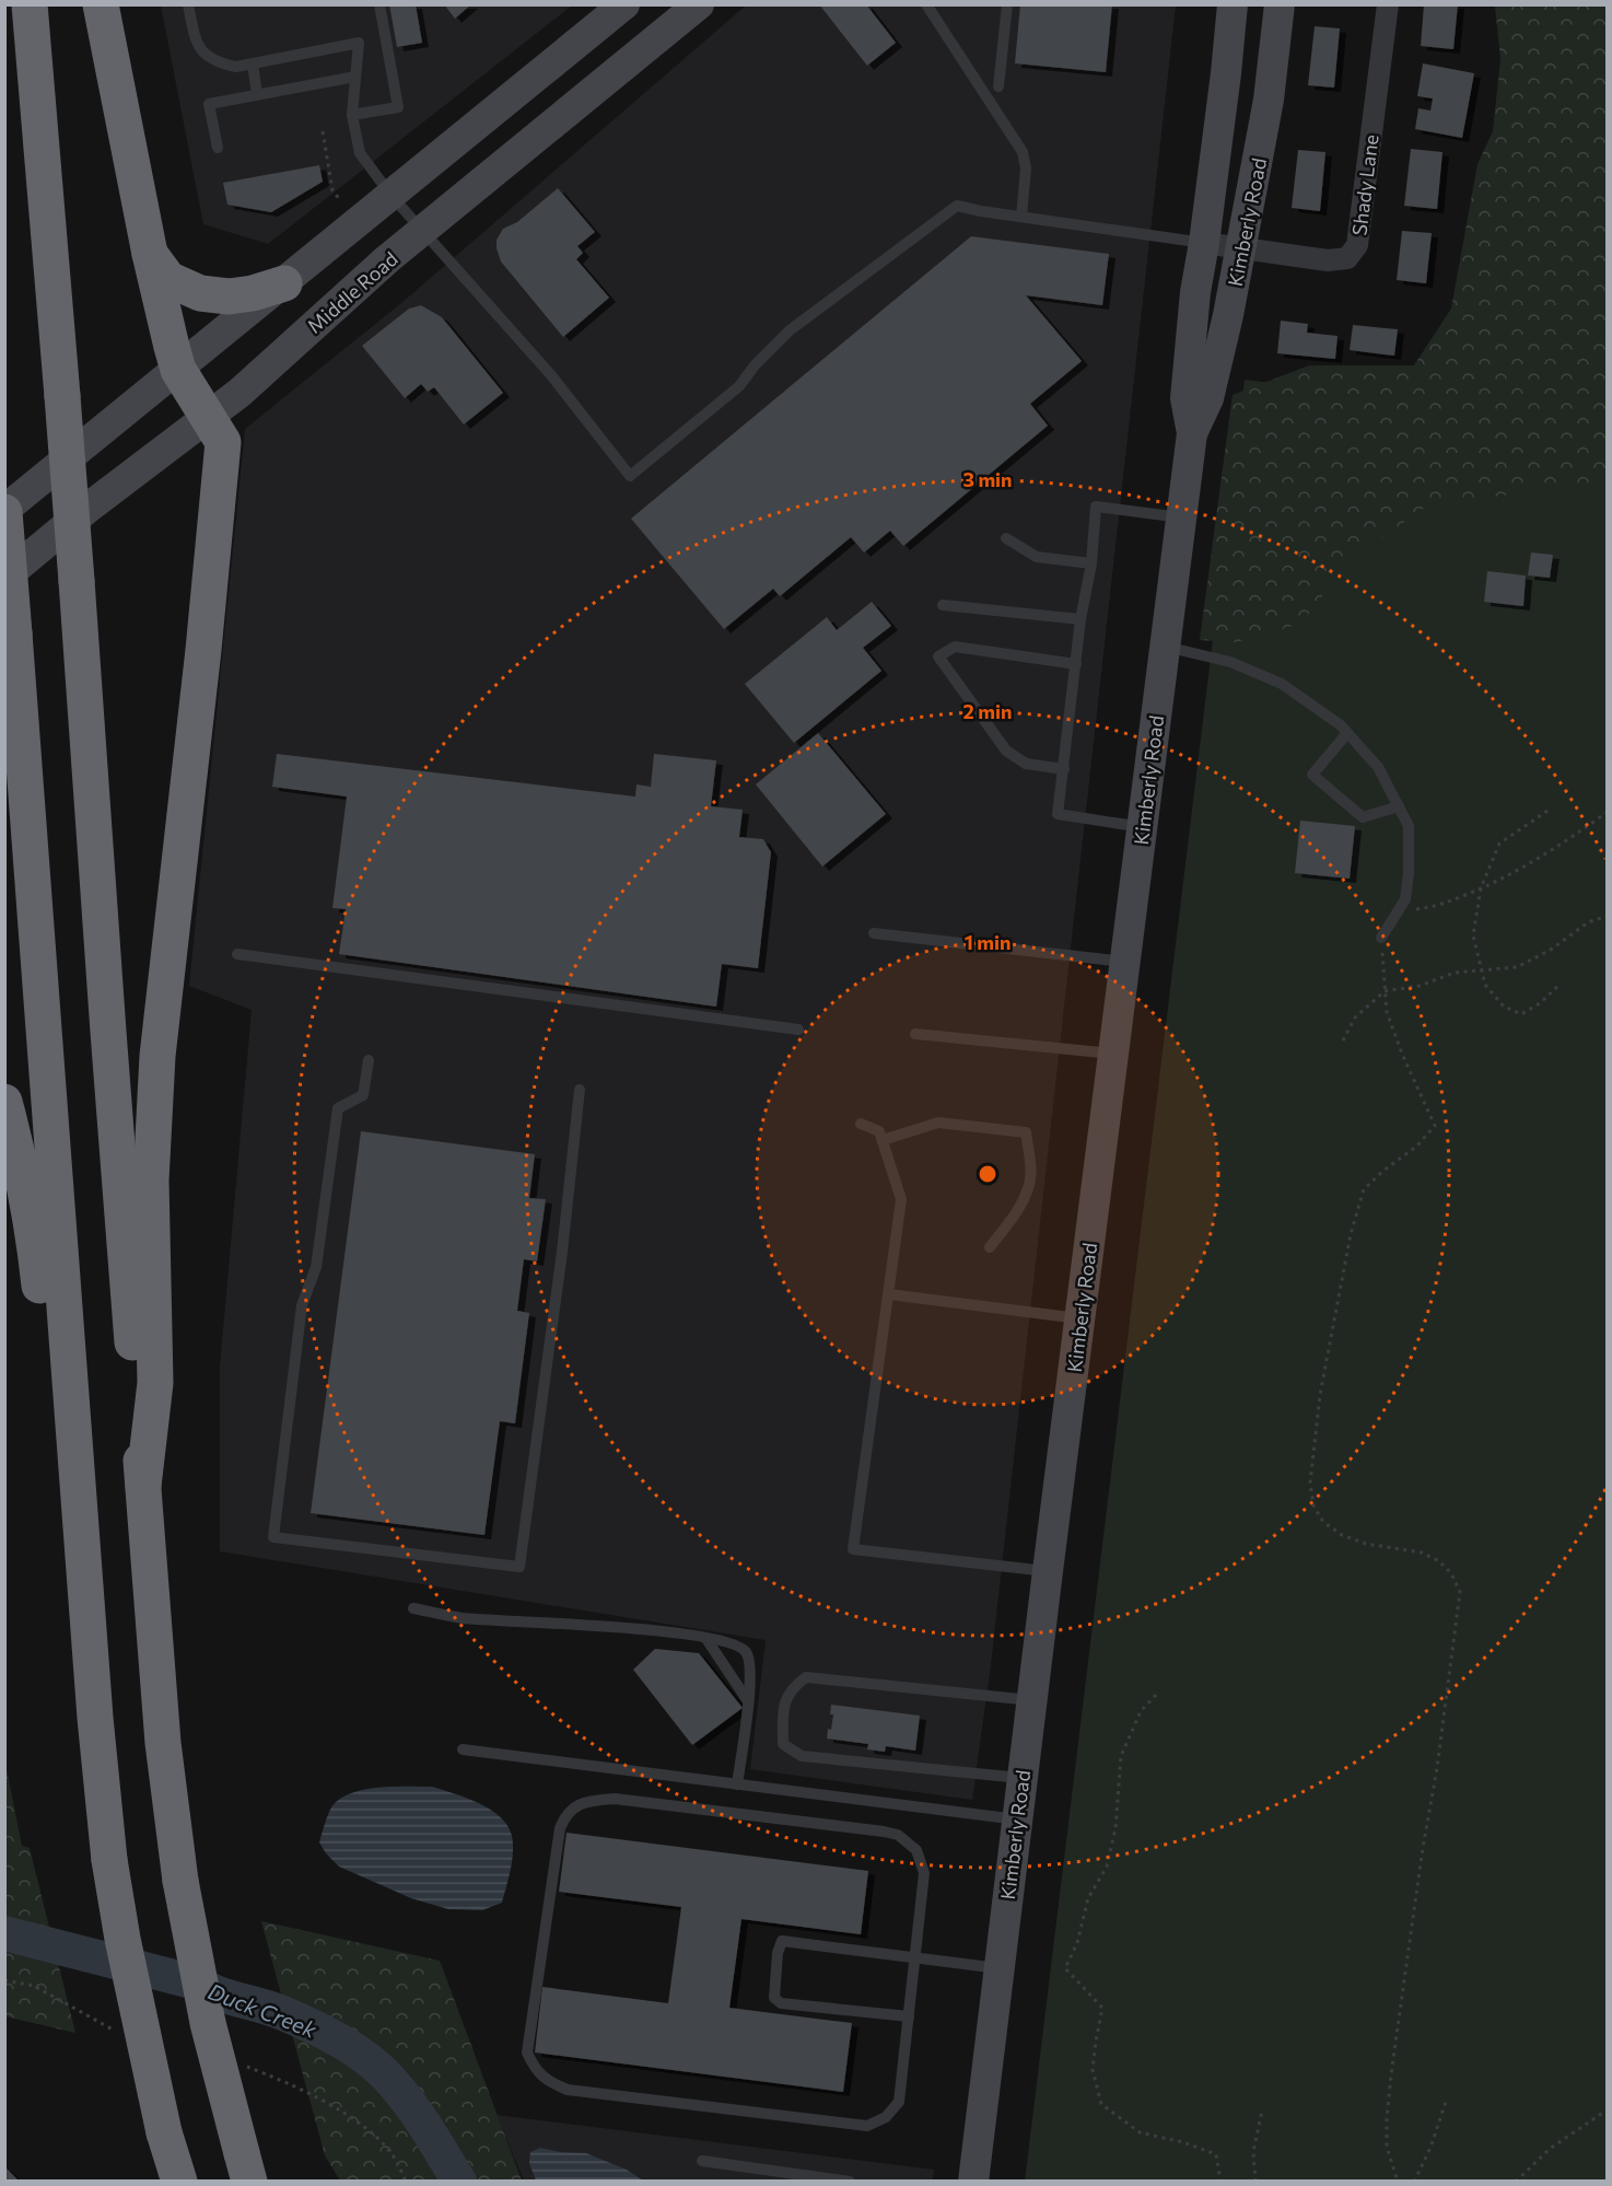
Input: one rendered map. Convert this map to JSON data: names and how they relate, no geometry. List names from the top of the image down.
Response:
{
  "streets": {
    "main road": ["Kimberly Road", "Middle Road"],
    "street": ["Shady Lane"]
  },
  "crossings": [
    ["Shady Lane", "Kimberly Road"]
  ],
  "water": ["Duck Creek"],
  "rings": ["3 min", "2 min", "1 min"]
}
